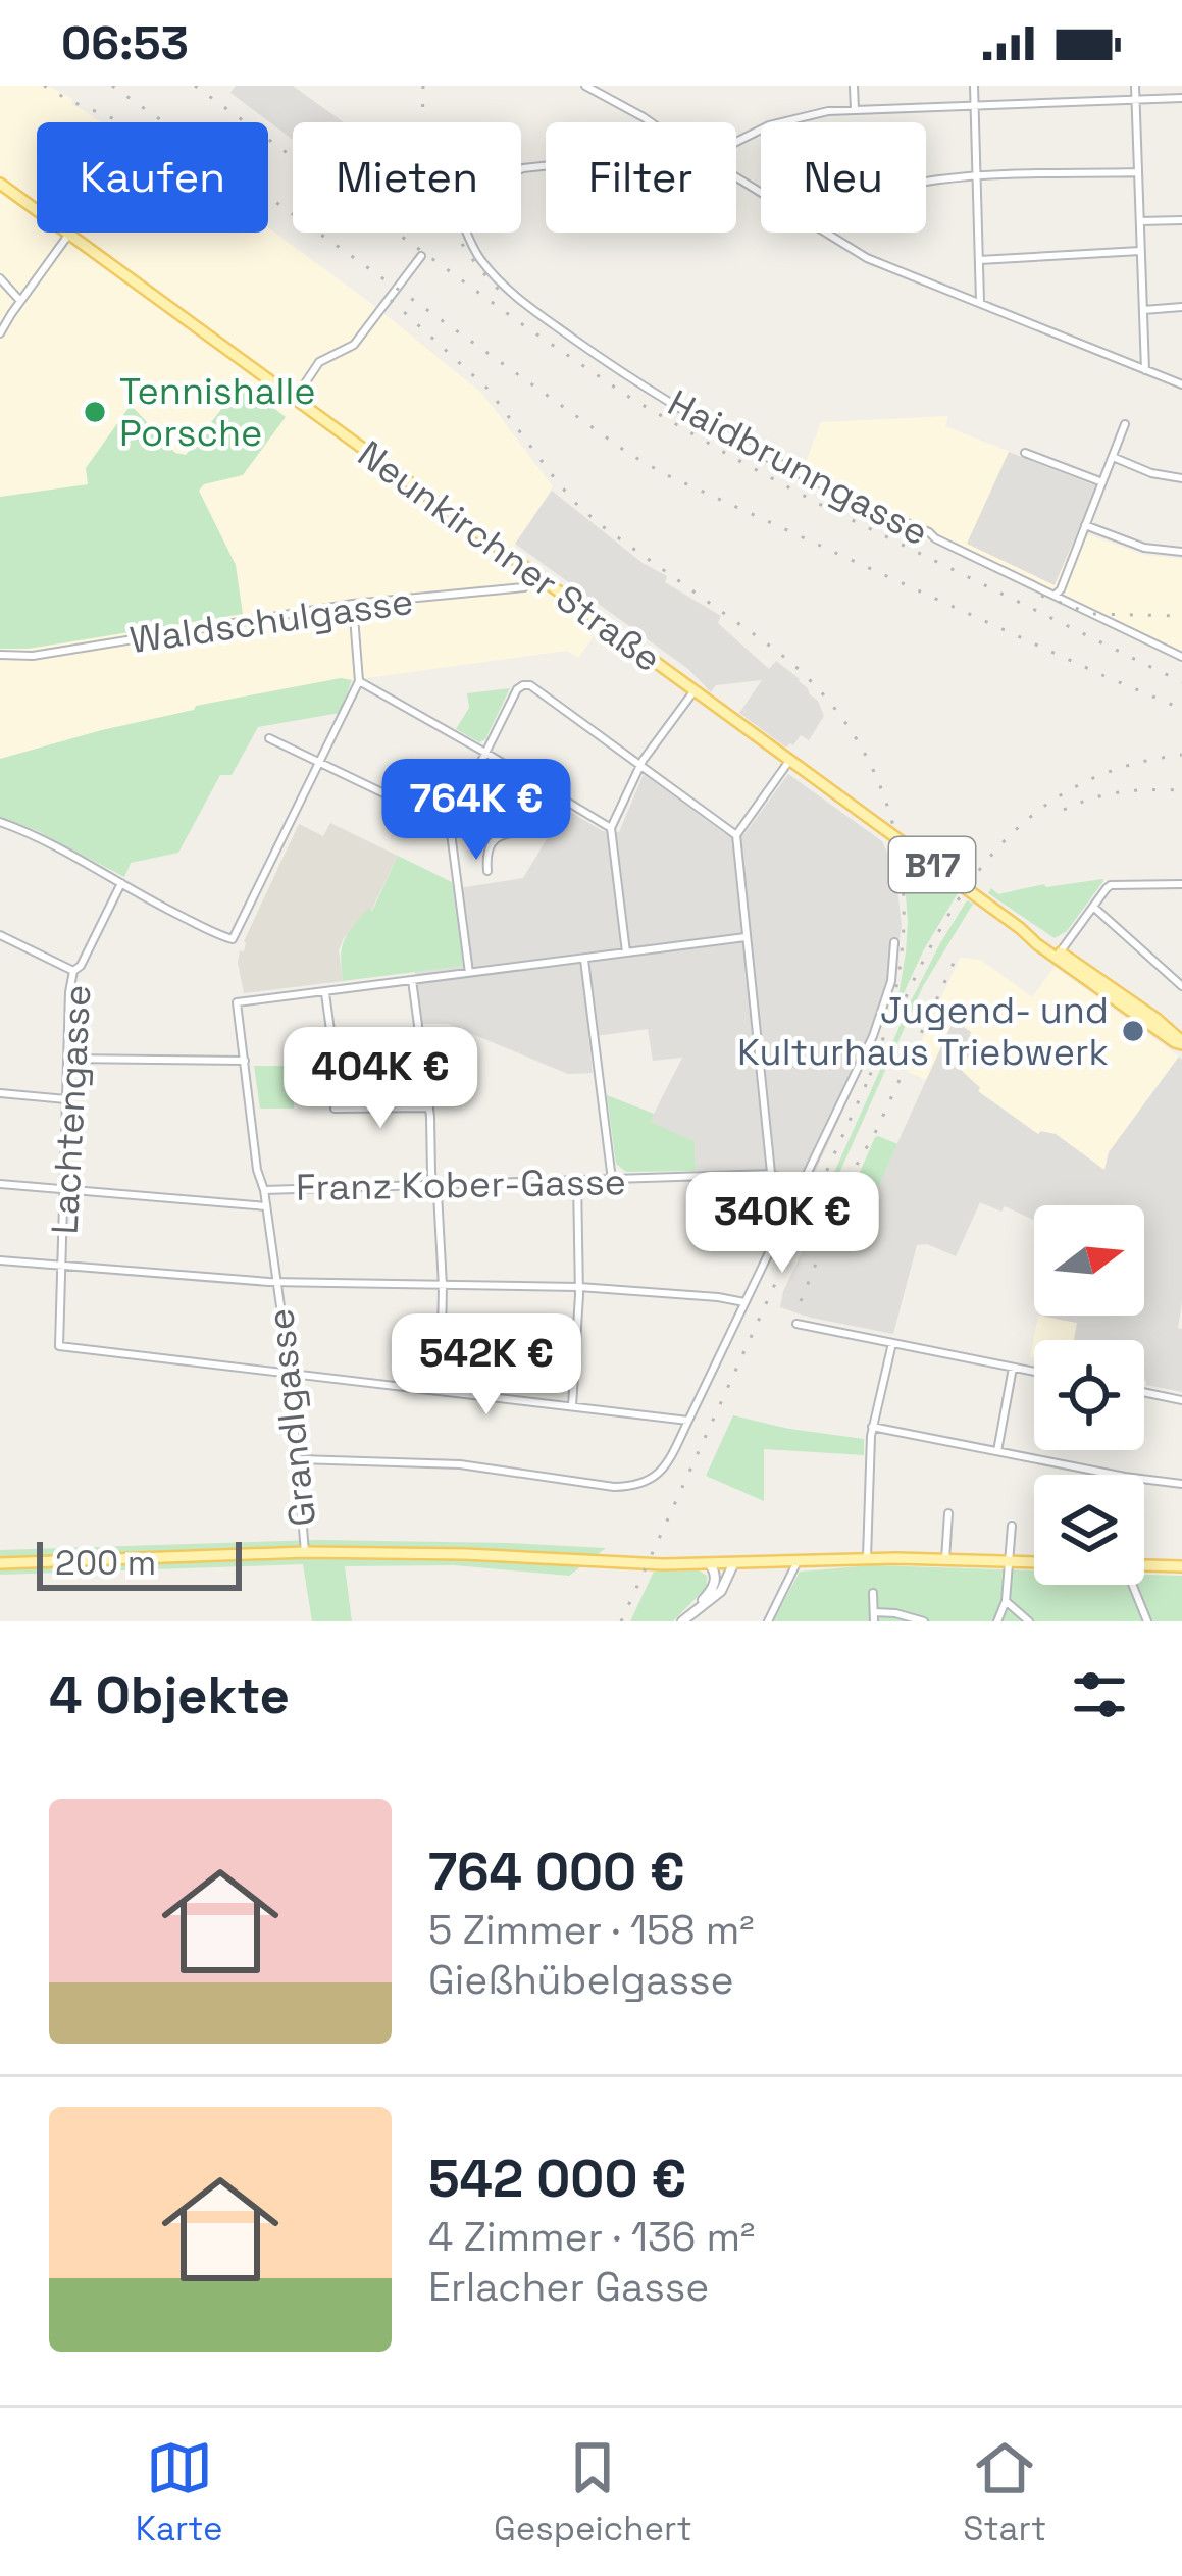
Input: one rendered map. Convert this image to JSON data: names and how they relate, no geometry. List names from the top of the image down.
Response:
{
  "streets": {
    "main road": ["Neunkirchner Straße", "B17"],
    "street": [
      "Haidbrunngasse",
      "Waldschulgasse",
      "Lachtengasse",
      "Franz Kober-Gasse",
      "Grandlgasse"
    ]
  },
  "crossings": [
    ["Neunkirchner Straße", "Waldschulgasse"],
    ["Lachtengasse", "Grandlgasse"],
    ["Franz Kober-Gasse", "Grandlgasse"]
  ],
  "places": ["Tennishalle Porsche", "Jugend- und Kulturhaus Triebwerk"],
  "scale_bar": "200 m",
  "north": "right",
  "page": {
    "status": "06:53",
    "chip": [
      "Kaufen",
      "Mieten",
      "Filter",
      "Neu"
    ],
    "price": [
      "764K €",
      "404K €",
      "340K €",
      "542K €"
    ],
    "scale": "200 m",
    "heading": "4 Objekte",
    "list": [
      {
        "name": "764 000 €",
        "note": "5 Zimmer · 158 m² · Gießhübelgasse"
      },
      {
        "name": "542 000 €",
        "note": "4 Zimmer · 136 m² · Erlacher Gasse"
      }
    ],
    "tabs": ["Karte", "Gespeichert", "Start"]
  }
}
